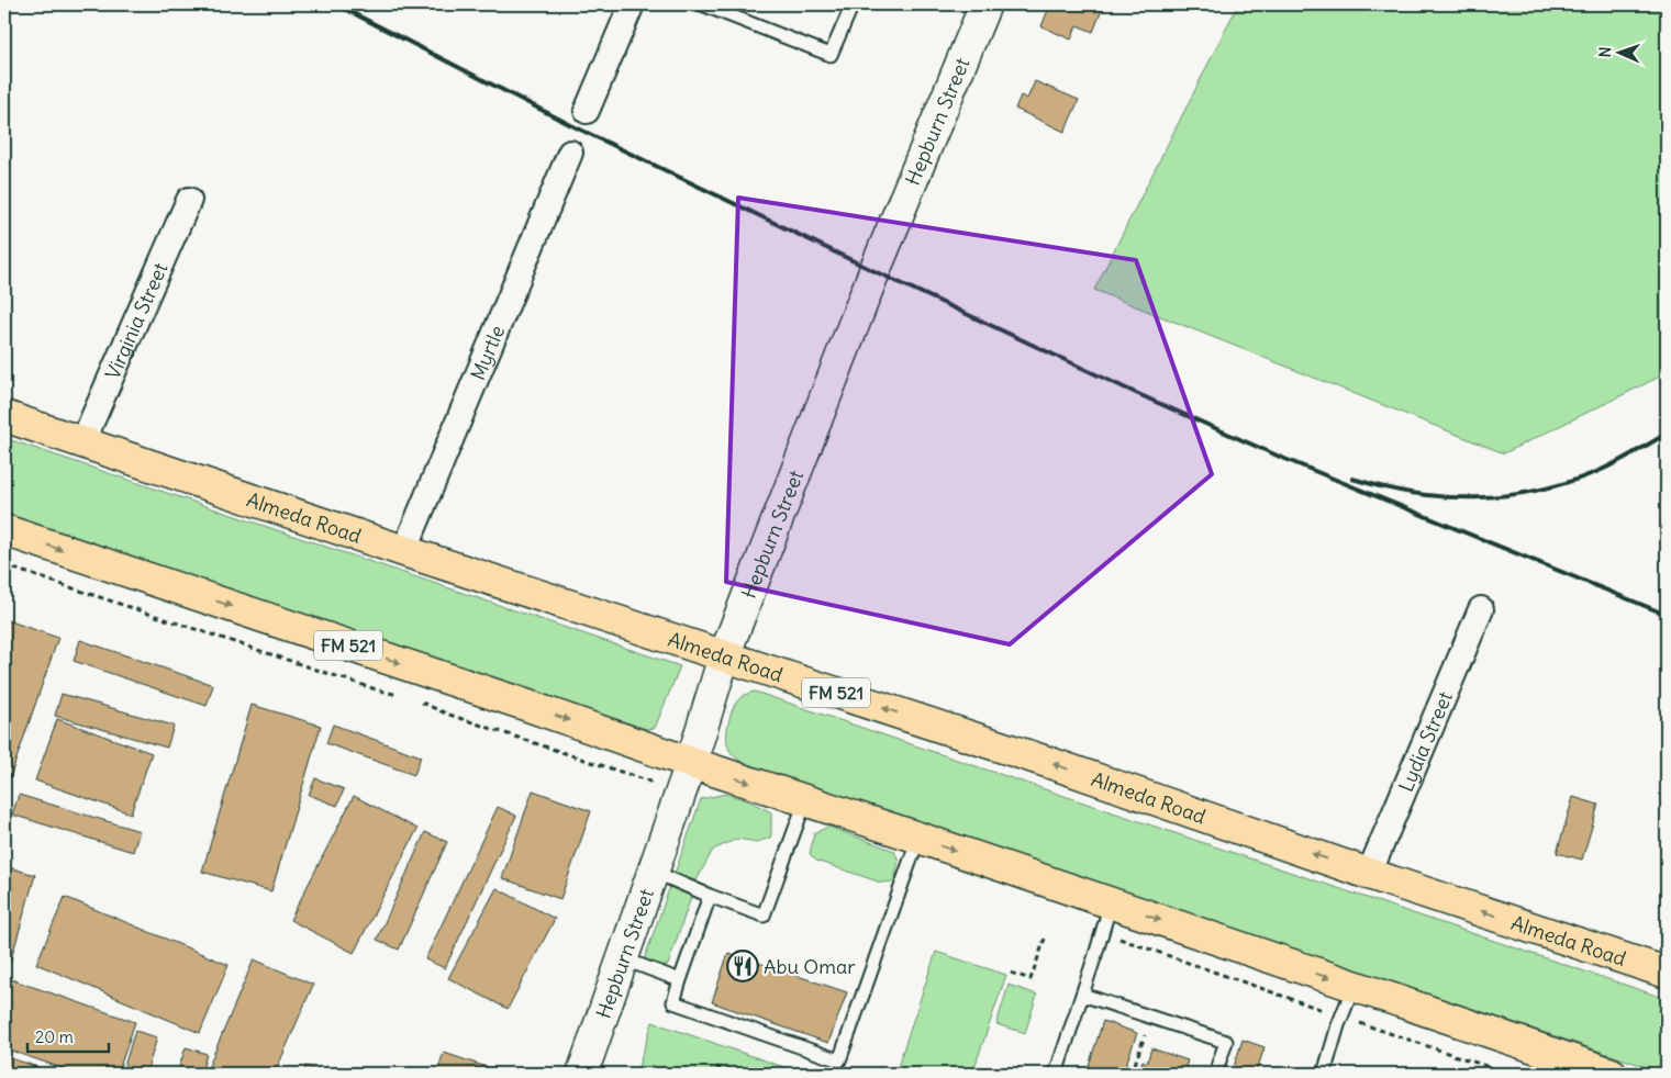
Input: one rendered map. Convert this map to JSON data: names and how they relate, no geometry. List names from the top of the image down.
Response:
{
  "streets": {
    "main road": ["Almeda Road", "FM 521"],
    "street": [
      "Hepburn Street",
      "Virginia Street",
      "Myrtle",
      "Lydia Street"
    ]
  },
  "crossings": [
    ["Hepburn Street", "Almeda Road"],
    ["Hepburn Street", "FM 521"],
    ["Virginia Street", "Almeda Road"],
    ["Myrtle", "Almeda Road"],
    ["Almeda Road", "Lydia Street"]
  ],
  "places": {
    "restaurant": ["Abu Omar"]
  },
  "scale_bar": "20 m",
  "north": "left"
}
